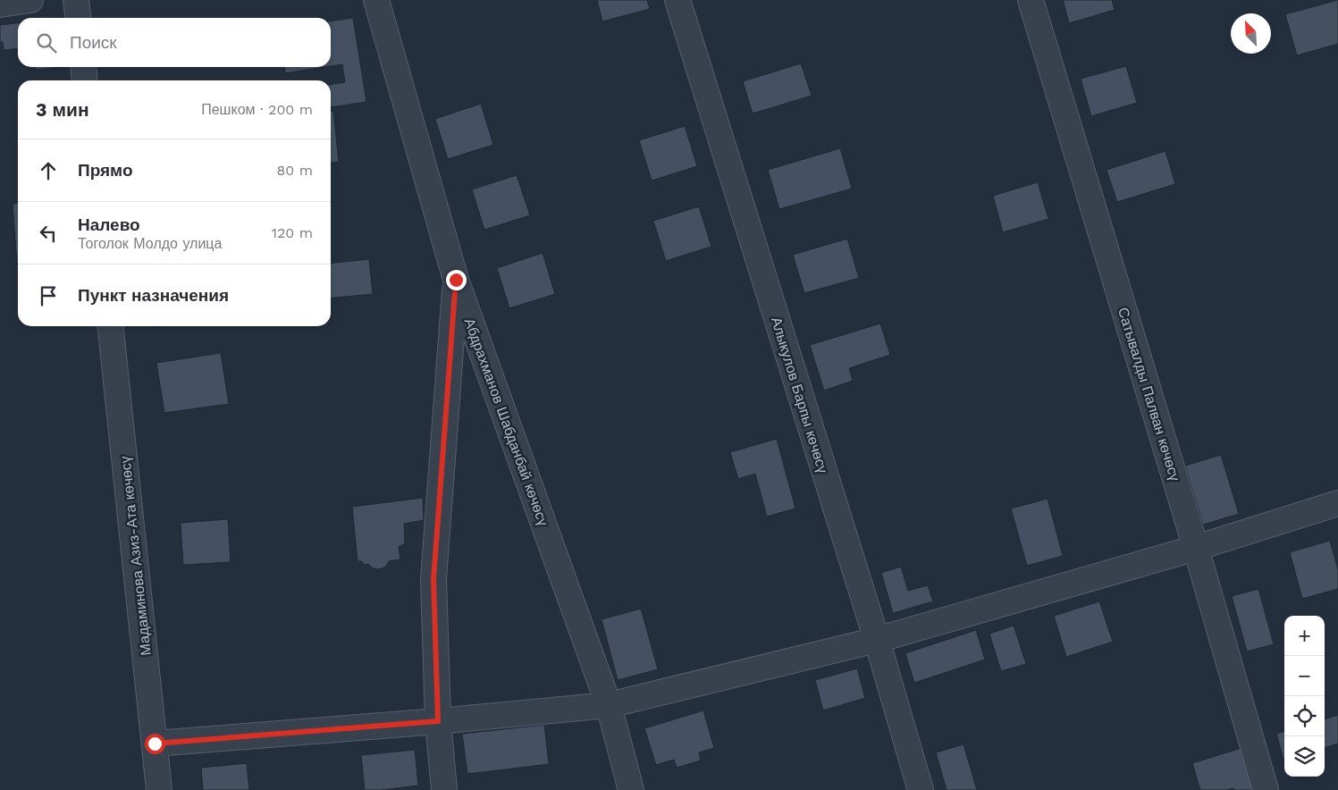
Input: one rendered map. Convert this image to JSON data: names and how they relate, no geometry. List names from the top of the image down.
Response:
{
  "streets": {
    "street": [
      "Сатывалды Палван көчөсү",
      "Алыкулов Барпы көчөсү",
      "Абдрахманов Шабданбай көчөсү",
      "Мадаминова Азиз-Ата көчөсү"
    ]
  },
  "north": "top left",
  "page": {
    "search": "Поиск",
    "heading": ["3 мин", "Пешком · 200 m"],
    "list": [
      ["Прямо", "80 m"],
      ["Налево", "Тоголок Молдо улица", "120 m"],
      "Пункт назначения"
    ],
    "map_buttons": ["+", "−"]
  }
}
